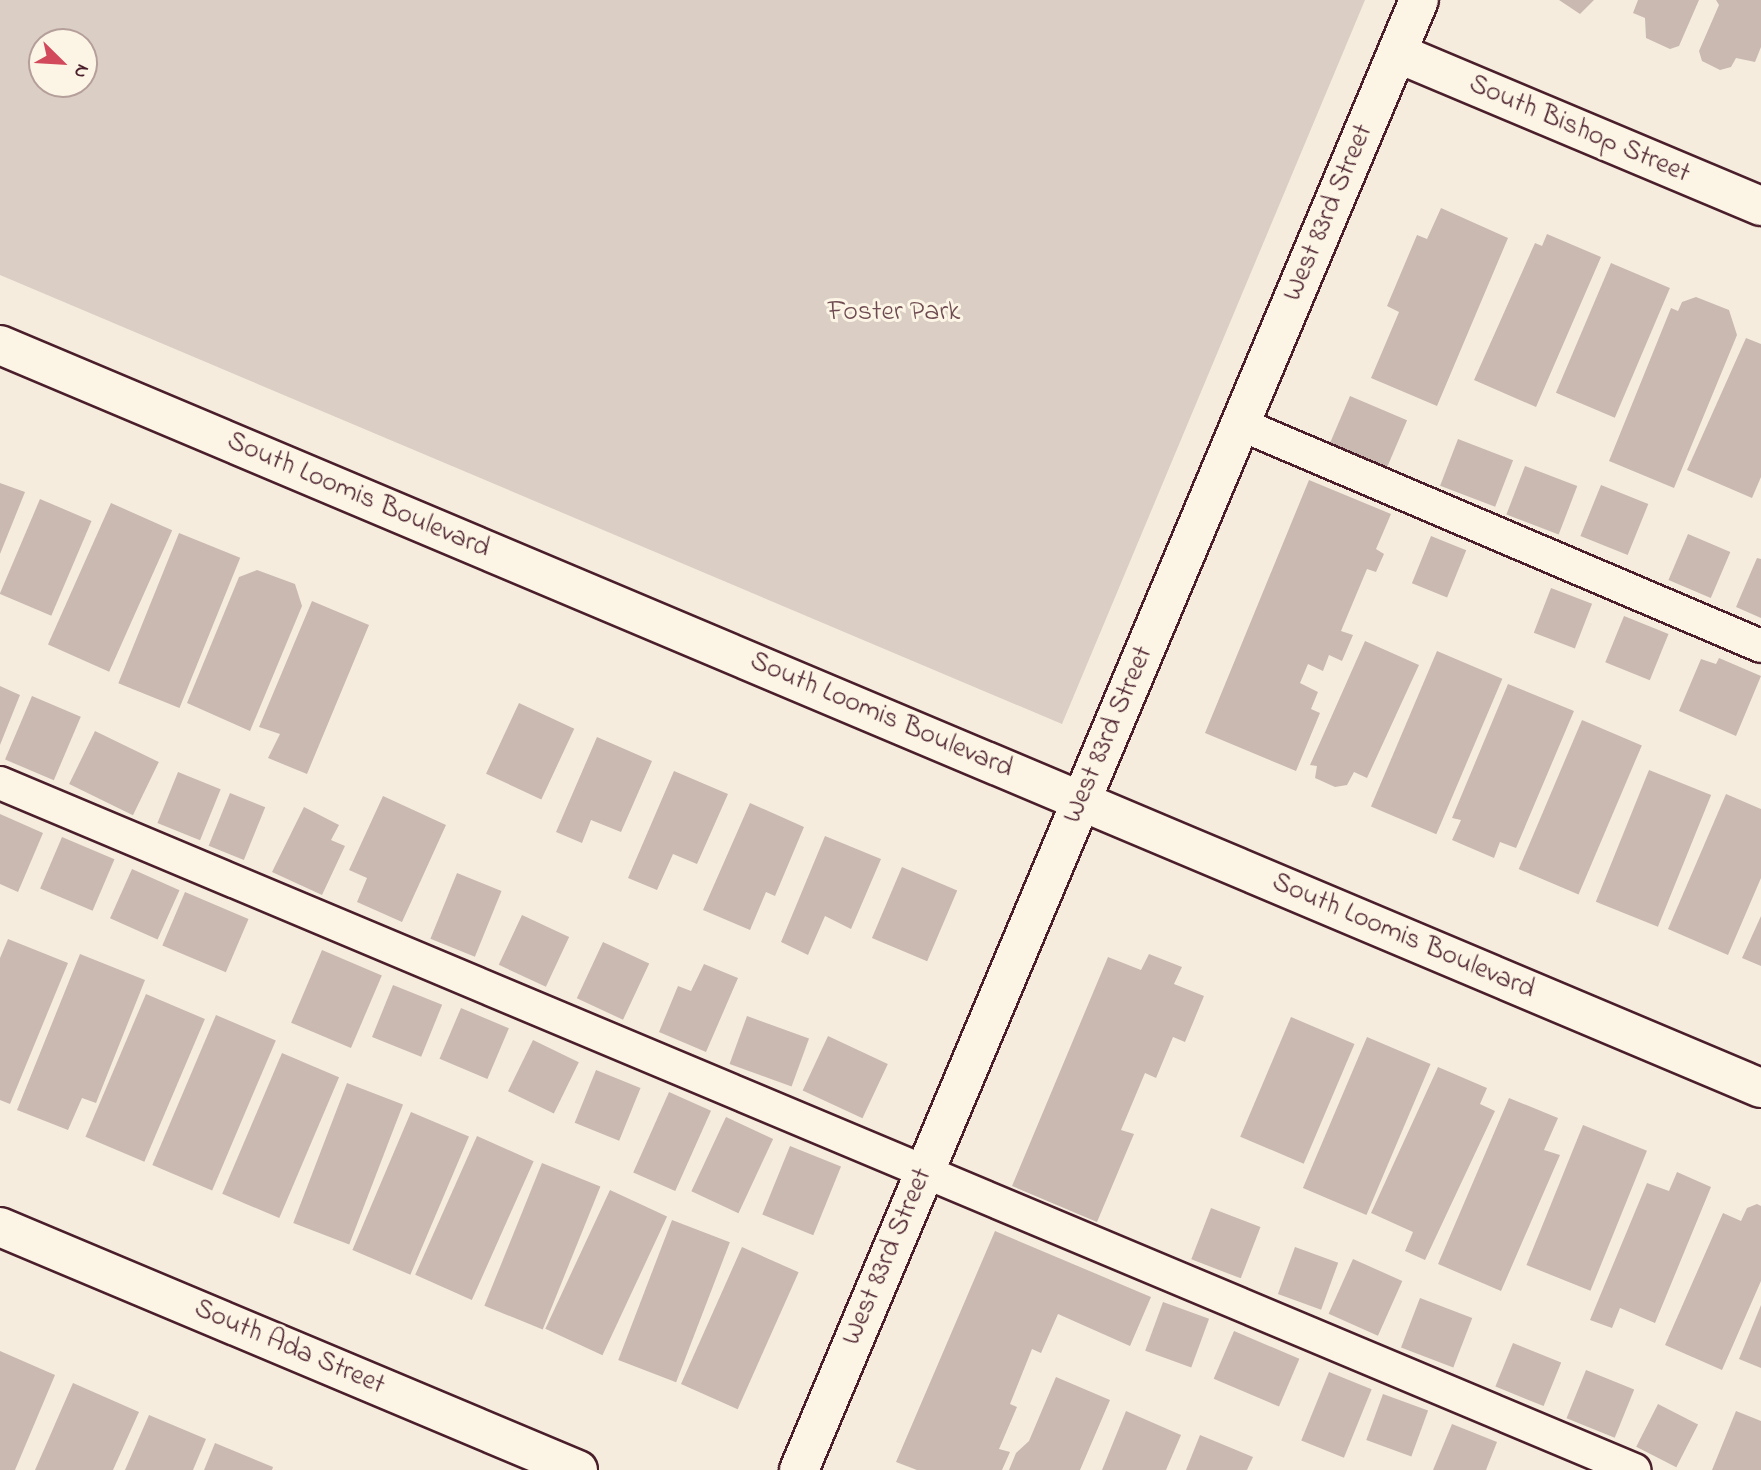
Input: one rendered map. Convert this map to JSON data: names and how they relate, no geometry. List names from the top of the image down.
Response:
{
  "streets": {
    "street": [
      "South Bishop Street",
      "West 83rd Street",
      "South Loomis Boulevard",
      "South Ada Street"
    ]
  },
  "crossings": [
    ["South Bishop Street", "West 83rd Street"],
    ["West 83rd Street", "South Loomis Boulevard"]
  ],
  "parks": ["Foster Park"],
  "north": "bottom right"
}
